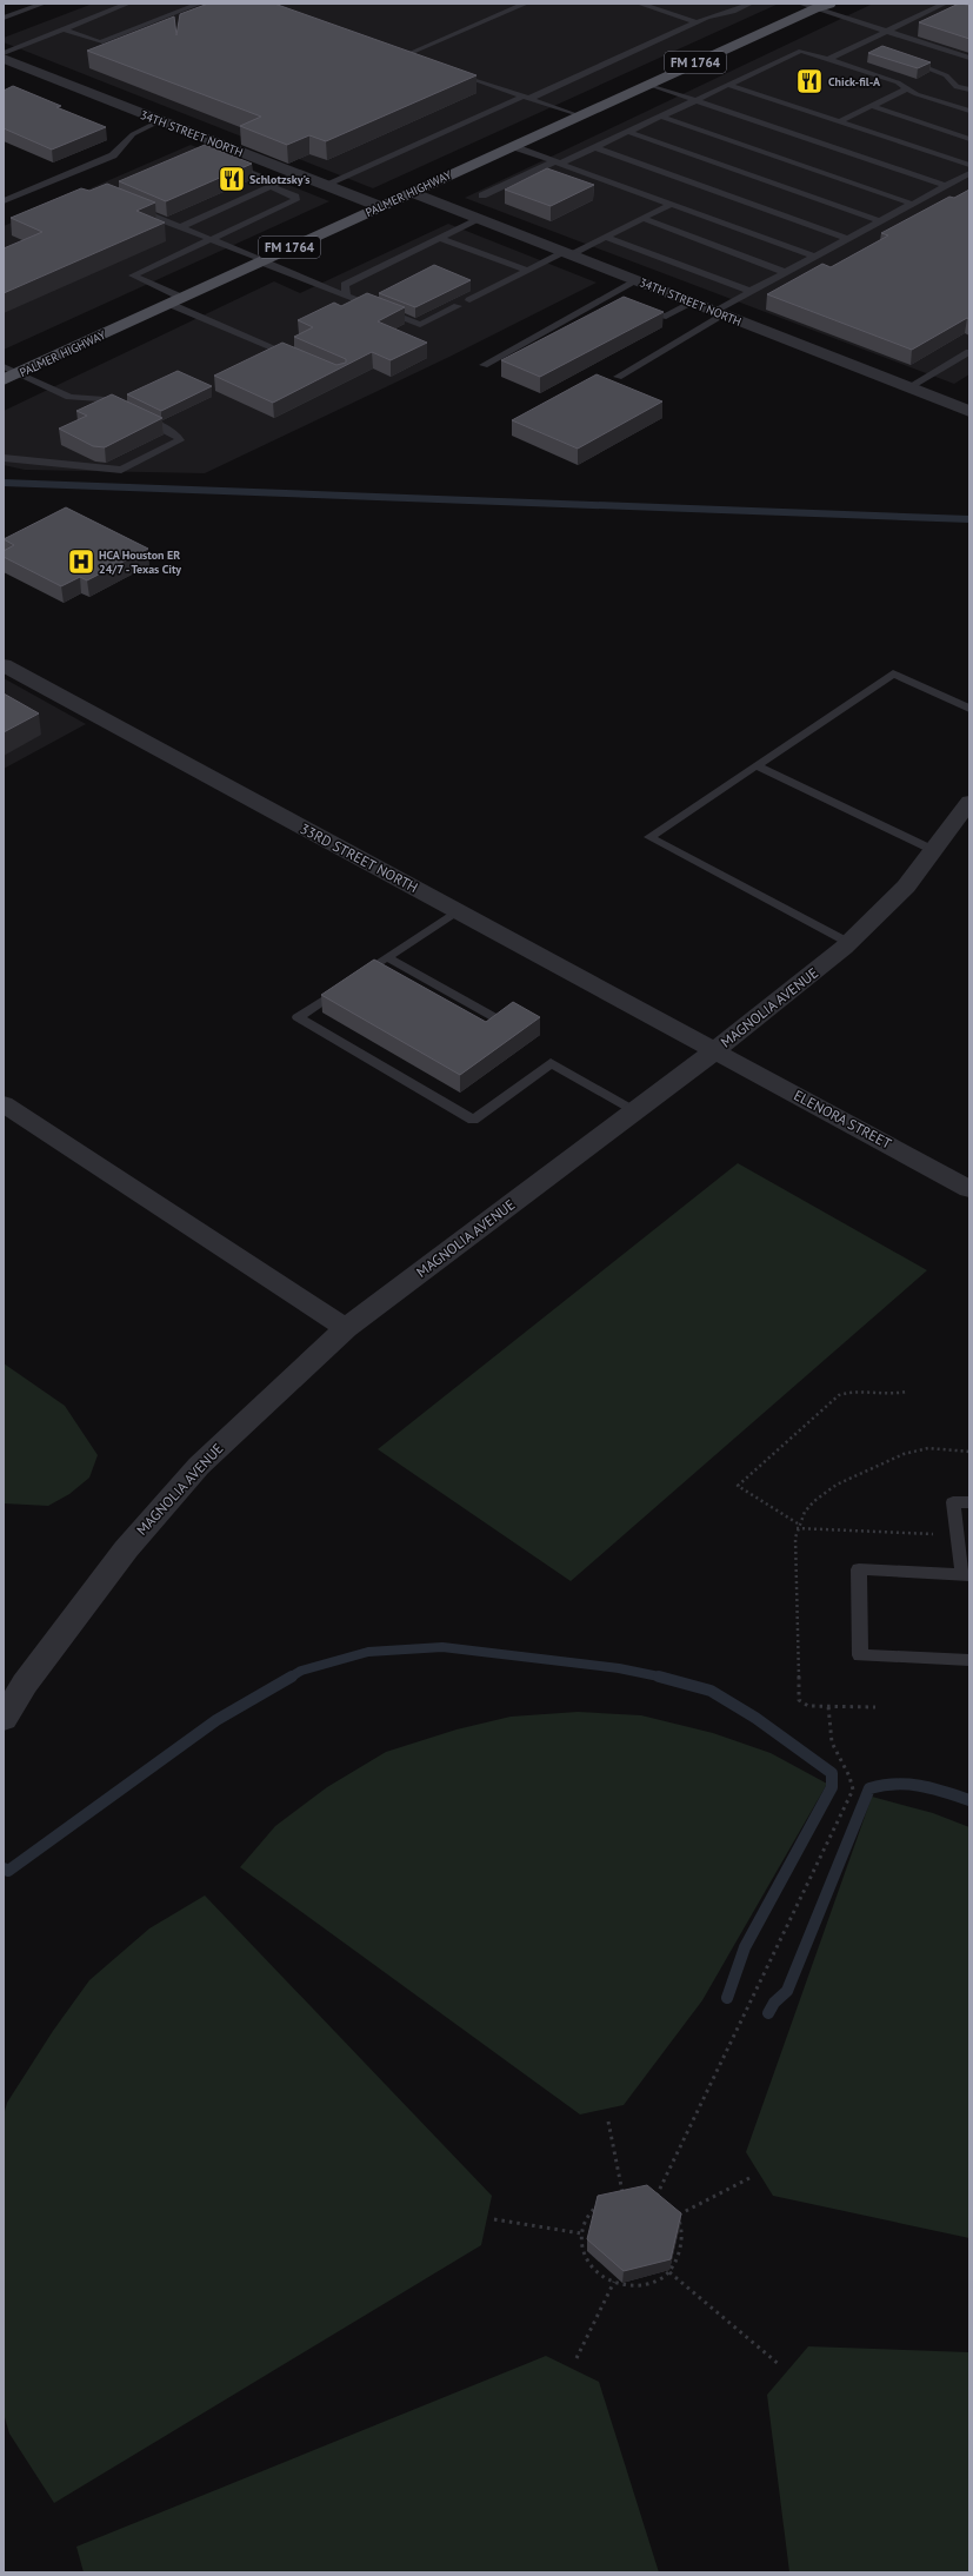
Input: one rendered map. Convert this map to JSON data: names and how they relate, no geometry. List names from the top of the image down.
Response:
{
  "streets": {
    "main road": ["FM 1764", "PALMER HIGHWAY"],
    "street": [
      "34TH STREET NORTH",
      "33RD STREET NORTH",
      "MAGNOLIA AVENUE",
      "ELENORA STREET"
    ]
  },
  "crossings": [
    ["34TH STREET NORTH", "PALMER HIGHWAY"],
    ["33RD STREET NORTH", "MAGNOLIA AVENUE"],
    ["33RD STREET NORTH", "ELENORA STREET"],
    ["MAGNOLIA AVENUE", "ELENORA STREET"]
  ],
  "places": {
    "restaurant": ["Chick-fil-A", "Schlotzsky's"],
    "hospital": ["HCA Houston ER 24/7 - Texas City"]
  }
}
